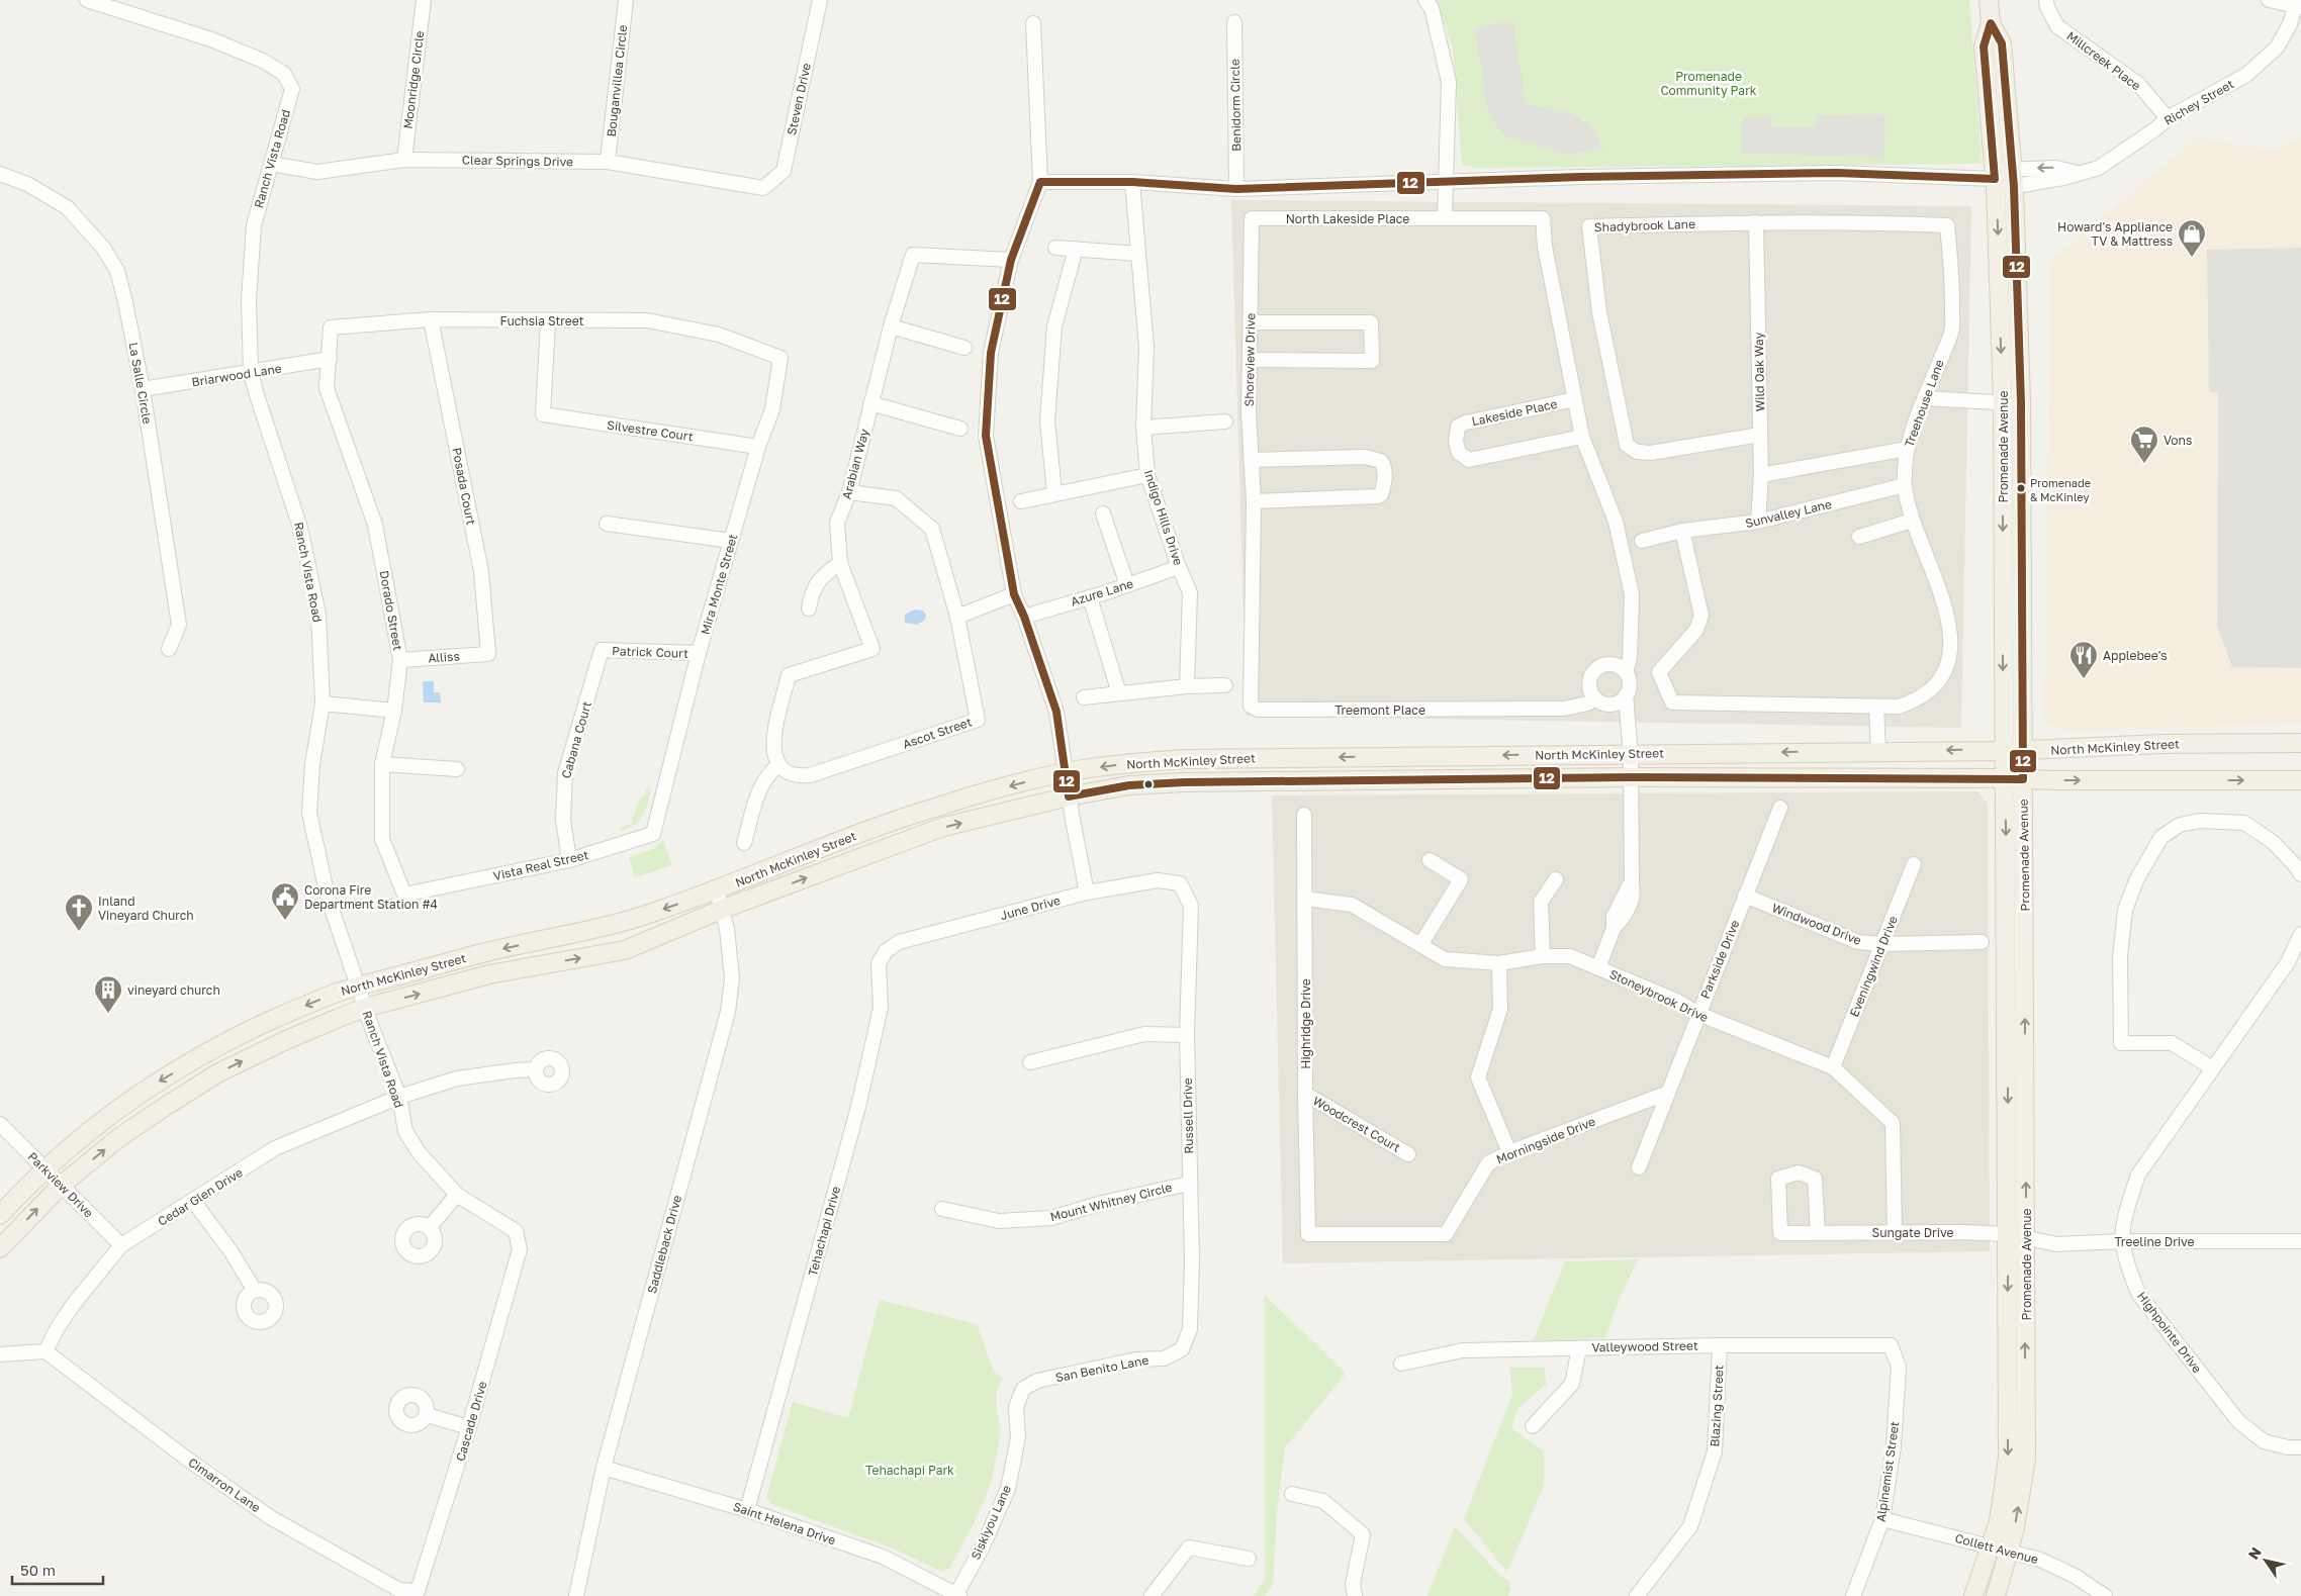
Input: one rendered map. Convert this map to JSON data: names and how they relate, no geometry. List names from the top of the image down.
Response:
{
  "streets": {
    "main road": ["Promenade Avenue", "North McKinley Street"],
    "street": [
      "Millcreek Place",
      "Moonridge Circle",
      "Bouganvillea Circle",
      "Steven Drive",
      "Richey Street",
      "Benidorm Circle",
      "Ranch Vista Road",
      "Clear Springs Drive",
      "North Lakeside Place",
      "Shadybrook Lane",
      "Fuchsia Street",
      "Shoreview Drive",
      "Wild Oak Way",
      "Briarwood Lane",
      "La Salle Circle",
      "Treehouse Lane",
      "Lakeside Place",
      "Silvestre Court",
      "Arabian Way",
      "Posada Court",
      "Sunvalley Lane",
      "Indigo Hills Drive",
      "Mira Monte Street",
      "Azure Lane",
      "Dorado Street",
      "Patrick Court",
      "Alliss",
      "Treemont Place",
      "Ascot Street",
      "Cabana Court",
      "Vista Real Street",
      "June Drive",
      "Windwood Drive",
      "Parkside Drive",
      "Eveningwind Drive",
      "Stoneybrook Drive",
      "Highridge Drive",
      "Russell Drive",
      "Woodcrest Court",
      "Morningside Drive",
      "Parkview Drive",
      "Cedar Glen Drive",
      "Mount Whitney Circle",
      "Tehachapi Drive",
      "Sungate Drive",
      "Treeline Drive",
      "Saddleback Drive",
      "Highpointe Drive",
      "Valleywood Street",
      "San Benito Lane",
      "Blazing Street",
      "Cascade Drive",
      "Alpinemist Street",
      "Cimarron Lane",
      "Siskiyou Lane",
      "Saint Helena Drive",
      "Collett Avenue"
    ]
  },
  "crossings": [
    ["Millcreek Place", "Richey Street"],
    ["Moonridge Circle", "Clear Springs Drive"],
    ["Bouganvillea Circle", "Clear Springs Drive"],
    ["Steven Drive", "Clear Springs Drive"],
    ["Richey Street", "Promenade Avenue"],
    ["Ranch Vista Road", "Clear Springs Drive"],
    ["Ranch Vista Road", "Briarwood Lane"],
    ["Ranch Vista Road", "North McKinley Street"],
    ["Ranch Vista Road", "Cedar Glen Drive"],
    ["Ranch Vista Road", "Cascade Drive"],
    ["North Lakeside Place", "Shoreview Drive"],
    ["North Lakeside Place", "Lakeside Place"],
    ["Shadybrook Lane", "Wild Oak Way"],
    ["Shadybrook Lane", "Treehouse Lane"],
    ["Fuchsia Street", "Briarwood Lane"],
    ["Fuchsia Street", "Silvestre Court"],
    ["Fuchsia Street", "Posada Court"],
    ["Fuchsia Street", "Mira Monte Street"],
    ["Fuchsia Street", "Dorado Street"],
    ["Shoreview Drive", "Treemont Place"],
    ["Wild Oak Way", "Sunvalley Lane"],
    ["Briarwood Lane", "La Salle Circle"],
    ["Briarwood Lane", "Dorado Street"],
    ["Treehouse Lane", "Sunvalley Lane"],
    ["Lakeside Place", "Treemont Place"],
    ["Lakeside Place", "North McKinley Street"],
    ["Lakeside Place", "Stoneybrook Drive"],
    ["Silvestre Court", "Mira Monte Street"],
    ["Promenade Avenue", "North McKinley Street"],
    ["Promenade Avenue", "Sungate Drive"],
    ["Promenade Avenue", "Treeline Drive"],
    ["Promenade Avenue", "Collett Avenue"],
    ["Arabian Way", "Ascot Street"],
    ["Posada Court", "Alliss"],
    ["Indigo Hills Drive", "Azure Lane"],
    ["Mira Monte Street", "Patrick Court"],
    ["Mira Monte Street", "Vista Real Street"],
    ["Dorado Street", "Alliss"],
    ["Dorado Street", "Vista Real Street"],
    ["Patrick Court", "Cabana Court"],
    ["Cabana Court", "Vista Real Street"],
    ["North McKinley Street", "Parkview Drive"],
    ["North McKinley Street", "Saddleback Drive"],
    ["June Drive", "Russell Drive"],
    ["June Drive", "Tehachapi Drive"],
    ["Windwood Drive", "Parkside Drive"],
    ["Windwood Drive", "Eveningwind Drive"],
    ["Parkside Drive", "Stoneybrook Drive"],
    ["Parkside Drive", "Morningside Drive"],
    ["Eveningwind Drive", "Stoneybrook Drive"],
    ["Stoneybrook Drive", "Highridge Drive"],
    ["Stoneybrook Drive", "Sungate Drive"],
    ["Highridge Drive", "Woodcrest Court"],
    ["Highridge Drive", "Morningside Drive"],
    ["Russell Drive", "Mount Whitney Circle"],
    ["Russell Drive", "San Benito Lane"],
    ["Parkview Drive", "Cedar Glen Drive"],
    ["Cedar Glen Drive", "Cimarron Lane"],
    ["Tehachapi Drive", "Saint Helena Drive"],
    ["Sungate Drive", "Treeline Drive"],
    ["Treeline Drive", "Highpointe Drive"],
    ["Saddleback Drive", "Saint Helena Drive"],
    ["Valleywood Street", "Blazing Street"],
    ["Valleywood Street", "Alpinemist Street"],
    ["San Benito Lane", "Siskiyou Lane"],
    ["Cascade Drive", "Cimarron Lane"],
    ["Alpinemist Street", "Collett Avenue"],
    ["Siskiyou Lane", "Saint Helena Drive"]
  ],
  "parks": ["Promenade Community Park", "Tehachapi Park"],
  "places": {
    "shop": ["Howard's Appliance TV & Mattress"],
    "supermarket": ["Vons"],
    "other": ["Promenade & McKinley"],
    "restaurant": ["Applebee's"],
    "public building": ["Corona Fire Department Station #4"],
    "church": ["Inland Vineyard Church"],
    "building": ["vineyard church"]
  },
  "lines": ["transit line 12"],
  "scale_bar": "50 m",
  "north": "top left"
}
